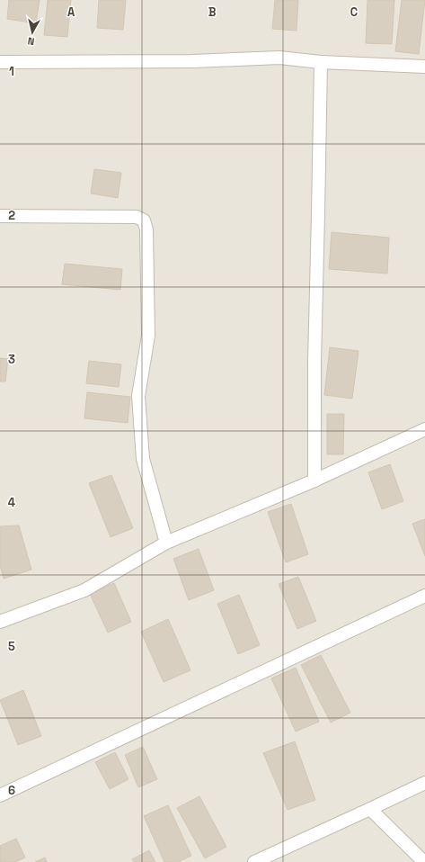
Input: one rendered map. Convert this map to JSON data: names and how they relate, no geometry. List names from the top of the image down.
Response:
{
  "north": "bottom",
  "grid": {
    "columns": ["A", "B", "C"],
    "rows": [
      "1",
      "2",
      "3",
      "4",
      "5",
      "6"
    ]
  }
}
